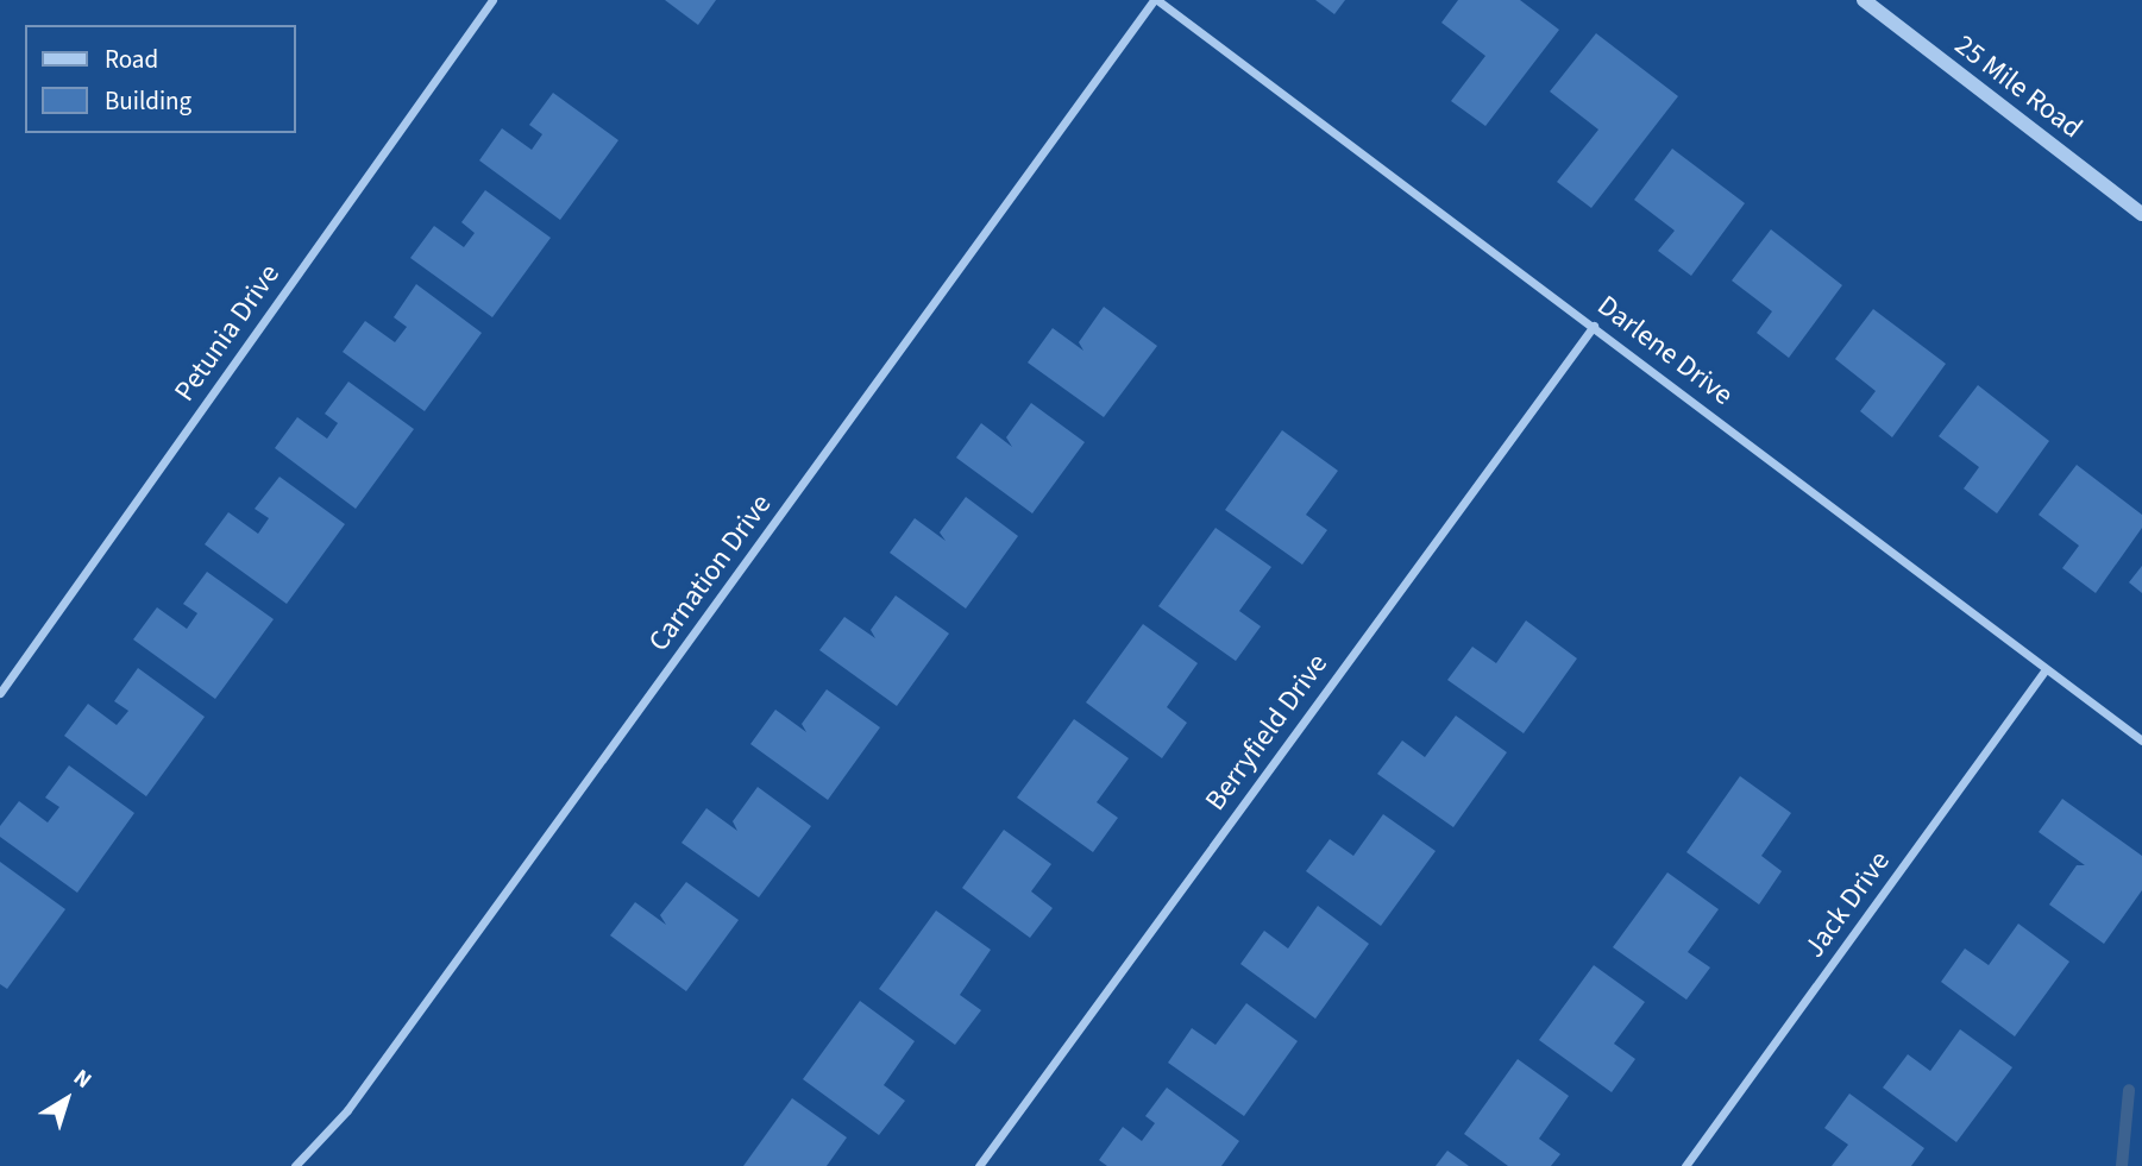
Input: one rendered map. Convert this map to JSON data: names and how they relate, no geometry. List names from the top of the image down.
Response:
{
  "streets": {
    "street": [
      "25 Mile Road",
      "Petunia Drive",
      "Darlene Drive",
      "Carnation Drive",
      "Berryfield Drive",
      "Jack Drive"
    ]
  },
  "crossings": [
    ["Darlene Drive", "Carnation Drive"],
    ["Darlene Drive", "Berryfield Drive"],
    ["Darlene Drive", "Jack Drive"]
  ],
  "legend": ["Road", "Building"],
  "north": "top right"
}
